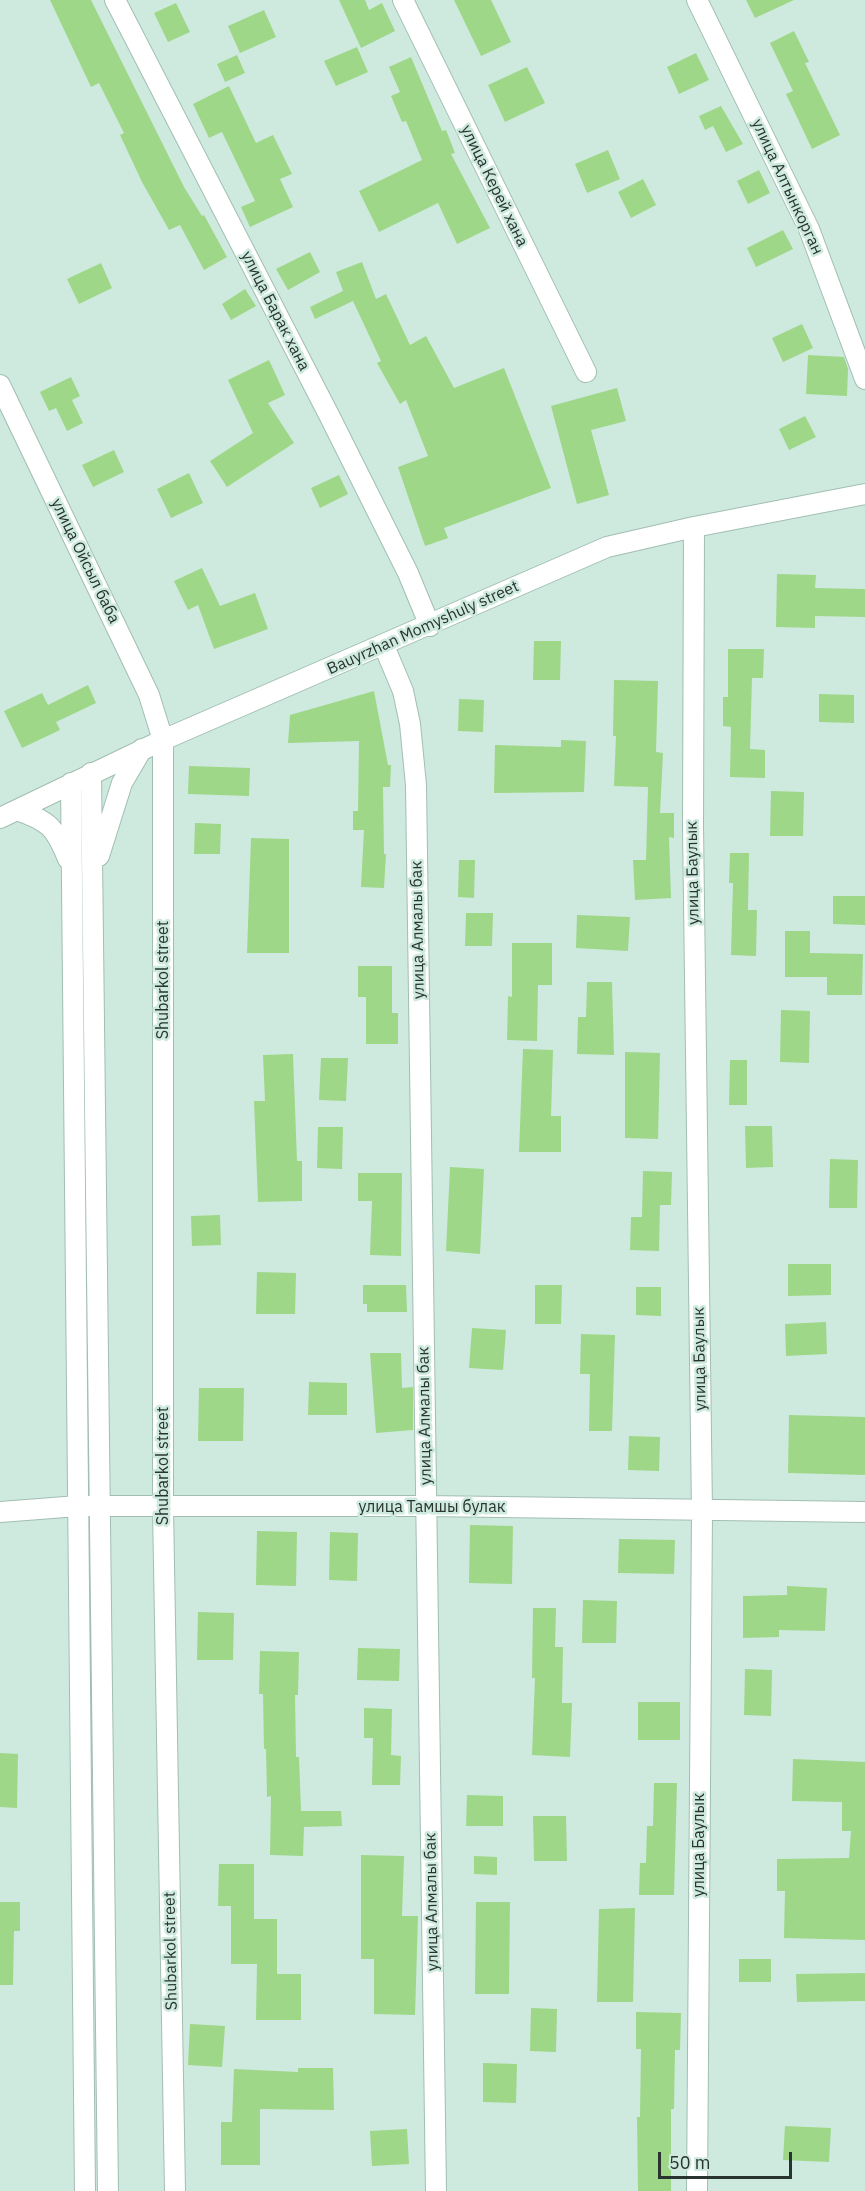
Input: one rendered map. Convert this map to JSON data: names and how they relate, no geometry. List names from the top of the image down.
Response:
{
  "streets": {
    "street": [
      "улица Керей хана",
      "улица Алтынкорган",
      "улица Барак хана",
      "улица Ойсыл баба",
      "Bauyrzhan Momyshuly street",
      "улица Баулык",
      "улица Алмалы бак",
      "Shubarkol street",
      "улица Тамшы булак"
    ]
  },
  "crossings": [
    ["улица Барак хана", "Bauyrzhan Momyshuly street"],
    ["улица Ойсыл баба", "Bauyrzhan Momyshuly street"],
    ["улица Ойсыл баба", "Shubarkol street"],
    ["Bauyrzhan Momyshuly street", "улица Баулык"],
    ["Bauyrzhan Momyshuly street", "улица Алмалы бак"],
    ["Bauyrzhan Momyshuly street", "Shubarkol street"],
    ["улица Баулык", "улица Тамшы булак"],
    ["улица Алмалы бак", "улица Тамшы булак"],
    ["Shubarkol street", "улица Тамшы булак"]
  ],
  "scale_bar": "50 m"
}
